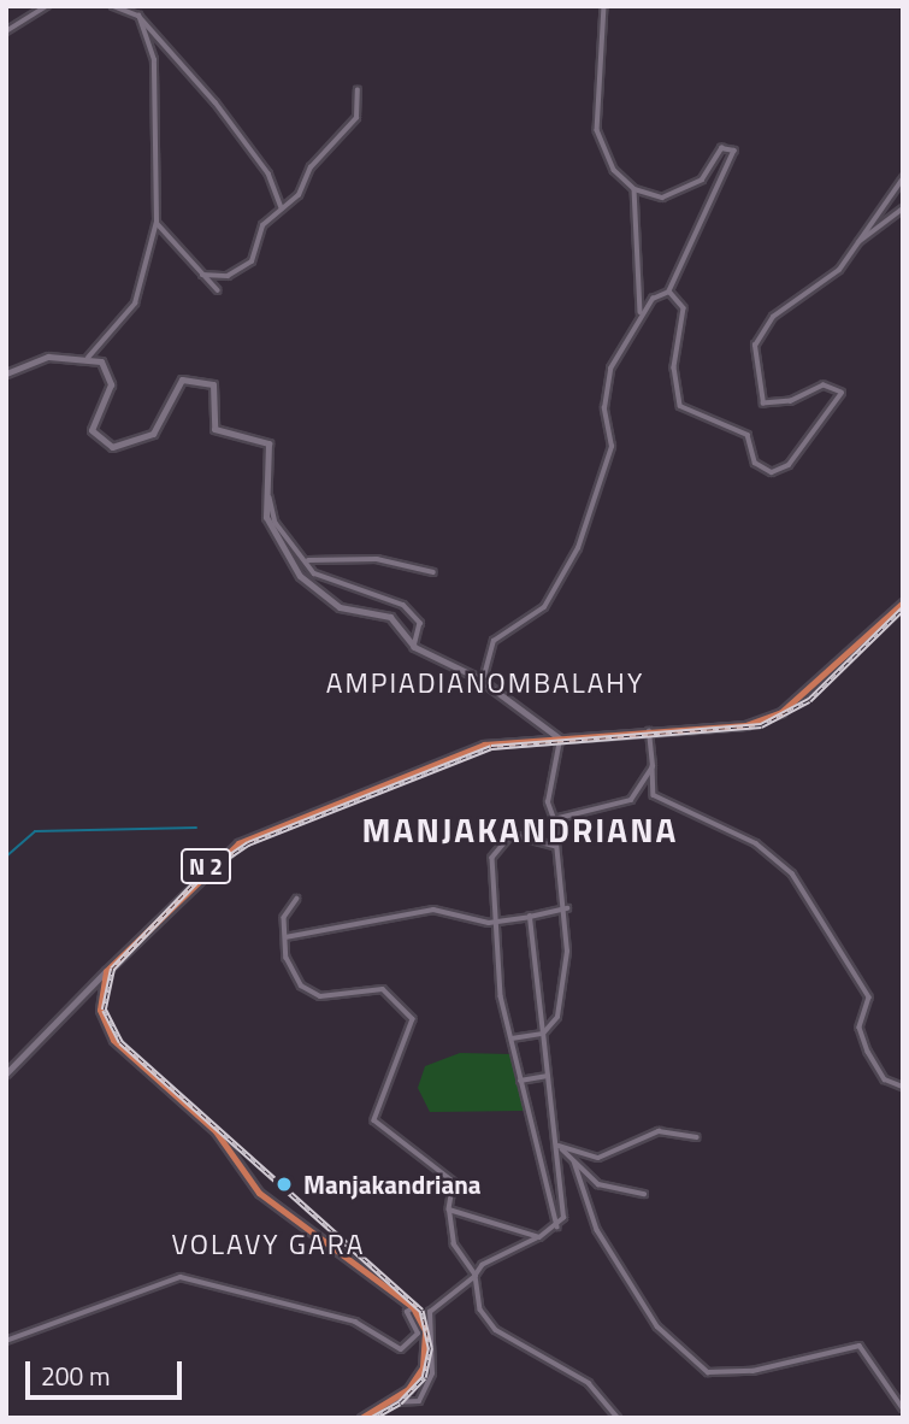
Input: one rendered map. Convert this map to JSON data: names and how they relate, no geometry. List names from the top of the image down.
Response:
{
  "streets": {
    "main road": ["N 2"]
  },
  "districts": ["AMPIADIANOMBALAHY", "MANJAKANDRIANA", "VOLAVY GARA"],
  "places": ["Manjakandriana"],
  "scale_bar": "200 m"
}
